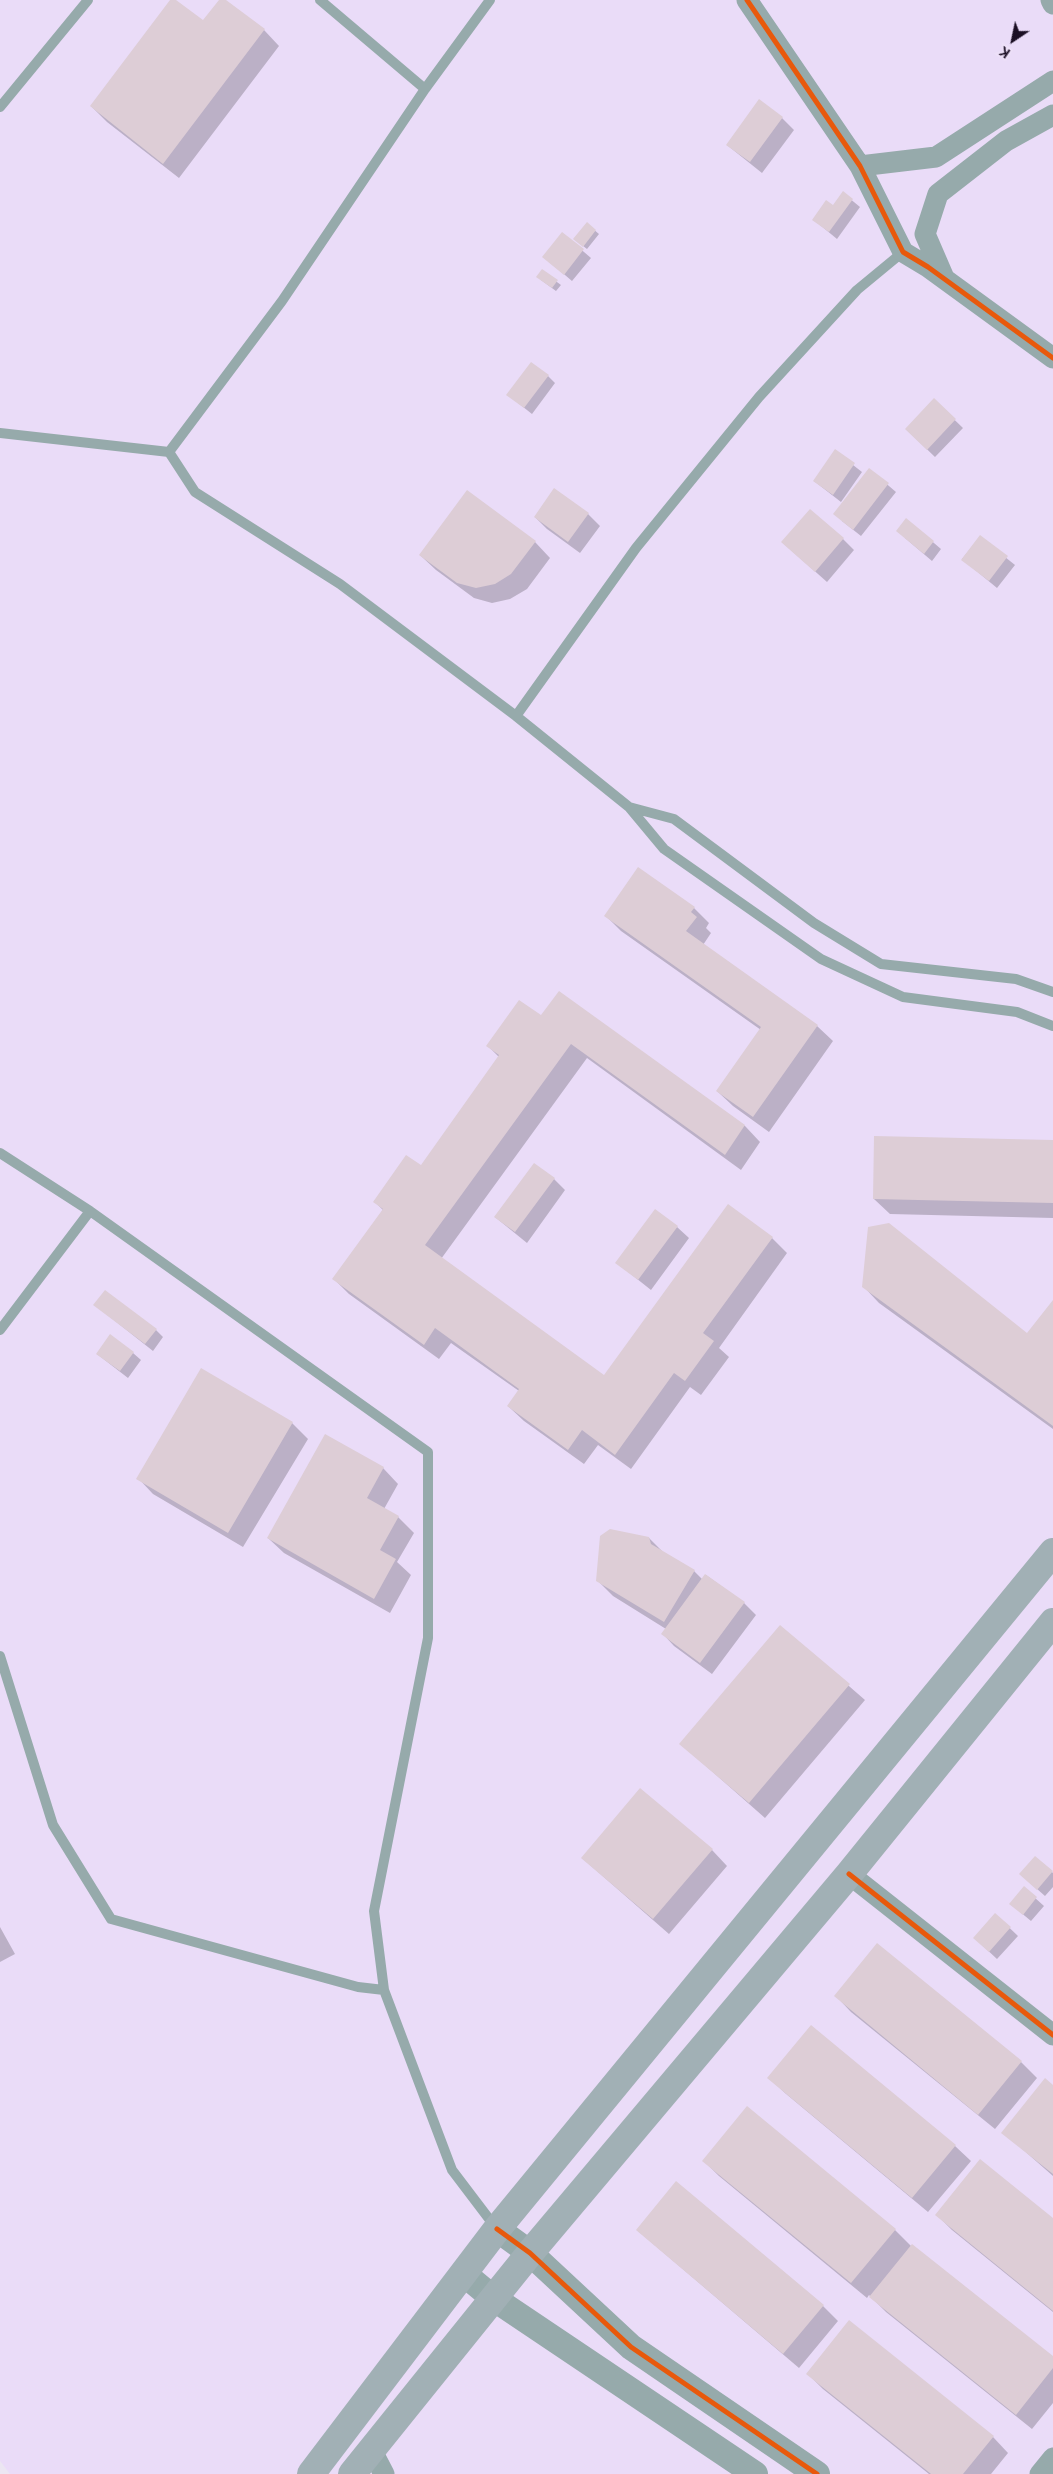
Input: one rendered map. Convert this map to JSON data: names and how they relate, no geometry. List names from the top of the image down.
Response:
{
  "north": "bottom left"
}
